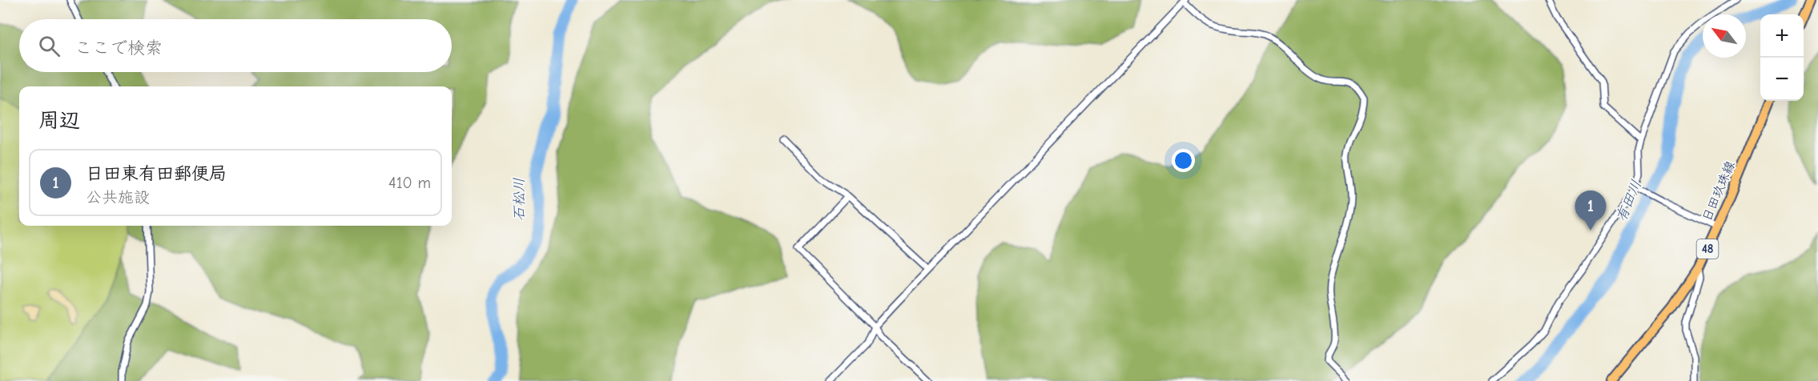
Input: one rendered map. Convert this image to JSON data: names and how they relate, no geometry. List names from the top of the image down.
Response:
{
  "streets": {
    "main road": ["日田玖珠線", "48"]
  },
  "water": ["石松川", "有田川"],
  "north": "top left",
  "page": {
    "map_buttons": ["+", "−"],
    "search": "ここで検索",
    "heading": "周辺",
    "list": [
      {
        "mark": "1",
        "name": "日田東有田郵便局",
        "note": "公共施設",
        "value": "410 m"
      }
    ],
    "pins": "1"
  }
}
